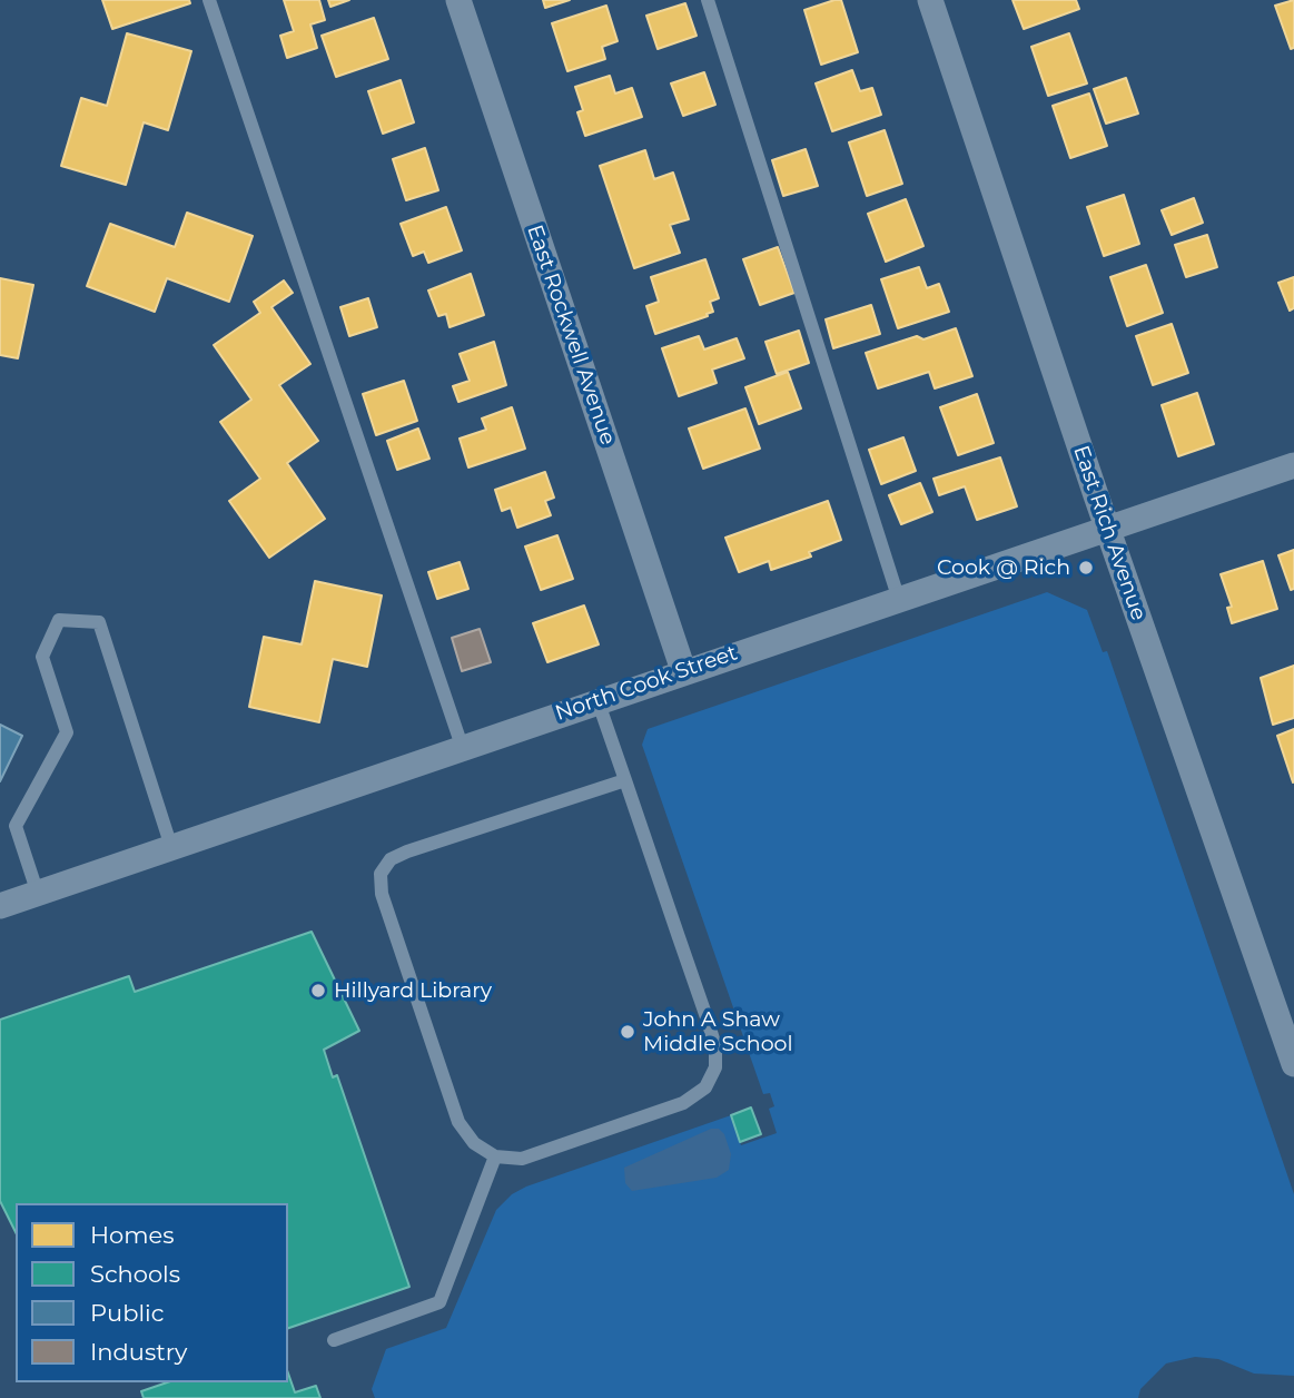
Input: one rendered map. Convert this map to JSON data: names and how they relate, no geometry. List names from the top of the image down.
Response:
{
  "streets": {
    "street": ["East Rockwell Avenue", "East Rich Avenue", "North Cook Street"]
  },
  "crossings": [
    ["East Rockwell Avenue", "North Cook Street"],
    ["East Rich Avenue", "North Cook Street"]
  ],
  "places": ["Cook @ Rich", "Hillyard Library", "John A Shaw Middle School"],
  "legend": [
    "Homes",
    "Schools",
    "Public",
    "Industry"
  ]
}
